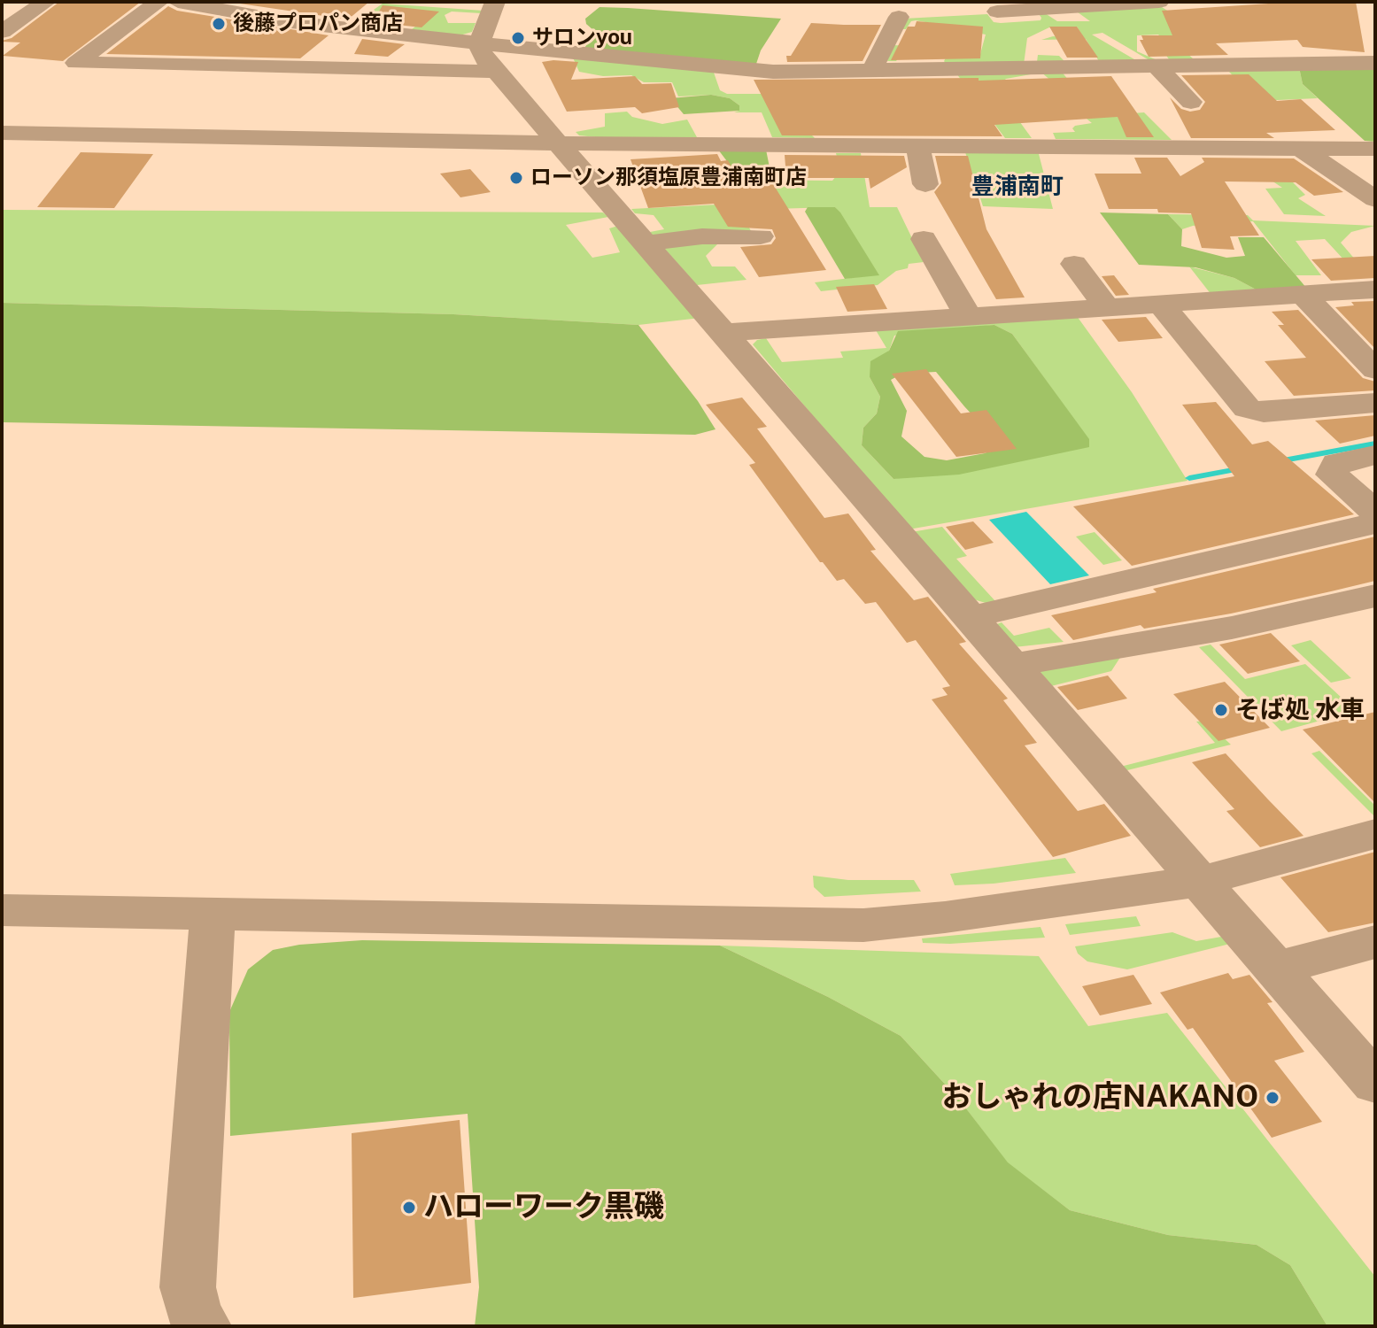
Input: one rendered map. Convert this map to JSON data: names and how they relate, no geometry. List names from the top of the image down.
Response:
{
  "districts": ["豊浦南町"],
  "places": [
    "後藤プロパン商店",
    "サロンyou",
    "ローソン那須塩原豊浦南町店",
    "そば処 水車",
    "おしゃれの店NAKANO",
    "ハローワーク黒磯"
  ]
}
